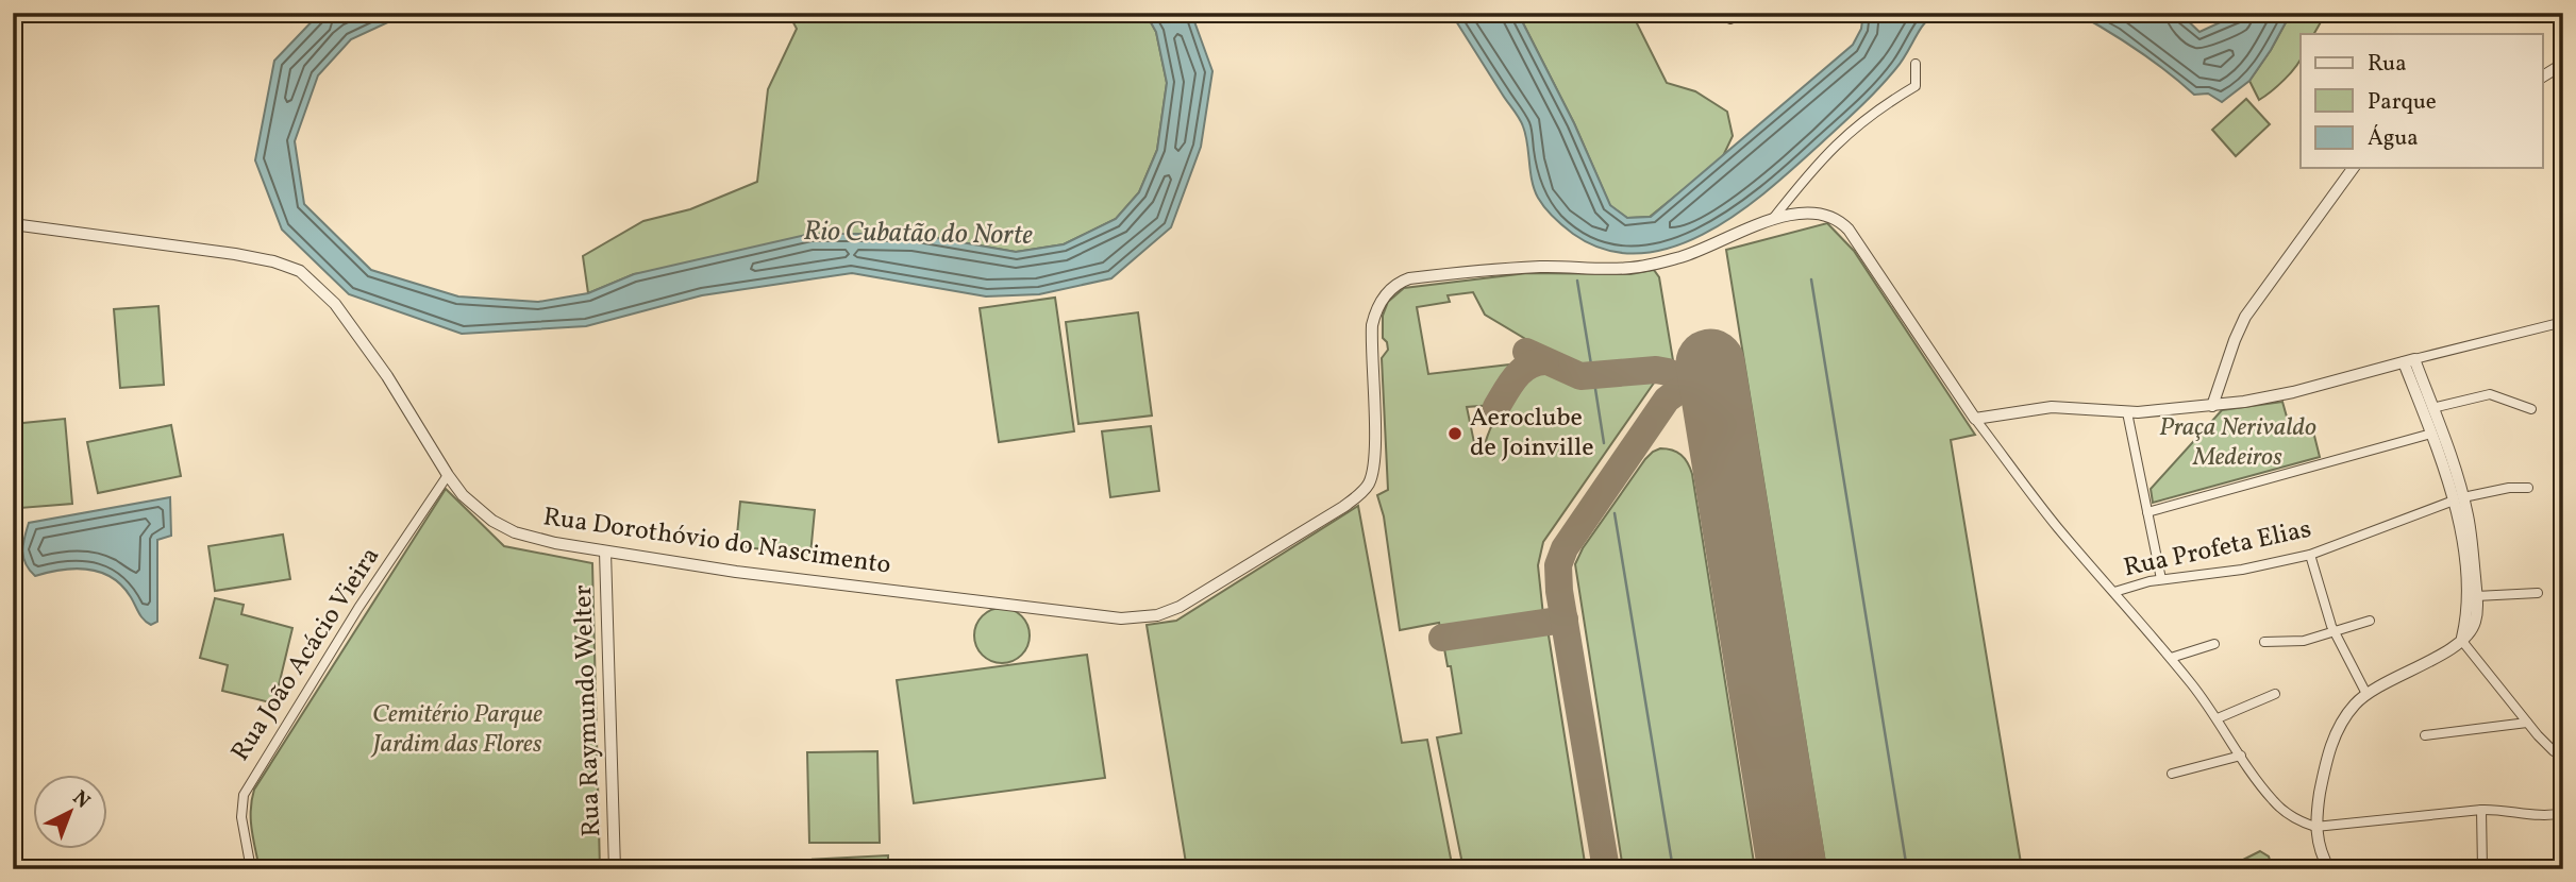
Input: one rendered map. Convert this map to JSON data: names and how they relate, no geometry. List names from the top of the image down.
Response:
{
  "streets": {
    "street": [
      "Rua Dorothóvio do Nascimento",
      "Rua Profeta Elias",
      "Rua João Acácio Vieira",
      "Rua Raymundo Welter"
    ]
  },
  "crossings": [
    ["Rua Dorothóvio do Nascimento", "Rua João Acácio Vieira"],
    ["Rua Dorothóvio do Nascimento", "Rua Raymundo Welter"]
  ],
  "water": ["Rio Cubatão do Norte"],
  "parks": ["Praça Nerivaldo Medeiros", "Cemitério Parque Jardim das Flores"],
  "places": ["Aeroclube de Joinville"],
  "legend": ["Rua", "Parque", "Água"],
  "north": "top right"
}
